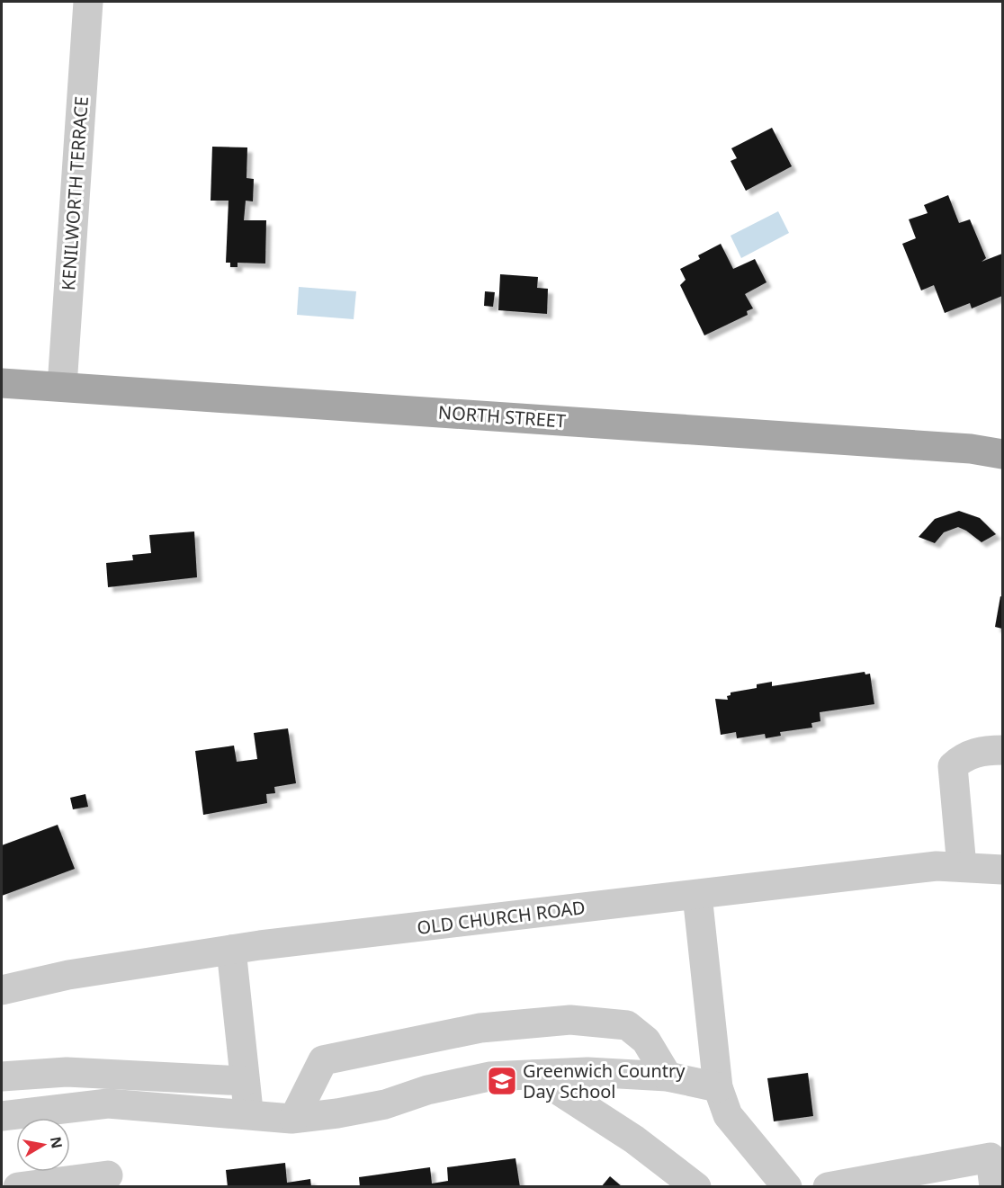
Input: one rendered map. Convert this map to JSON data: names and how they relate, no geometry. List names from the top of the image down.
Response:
{
  "streets": {
    "main road": ["NORTH STREET"],
    "street": ["KENILWORTH TERRACE", "OLD CHURCH ROAD"]
  },
  "crossings": [
    ["KENILWORTH TERRACE", "NORTH STREET"]
  ],
  "places": {
    "school or university": ["Greenwich Country Day School"]
  },
  "north": "right"
}
